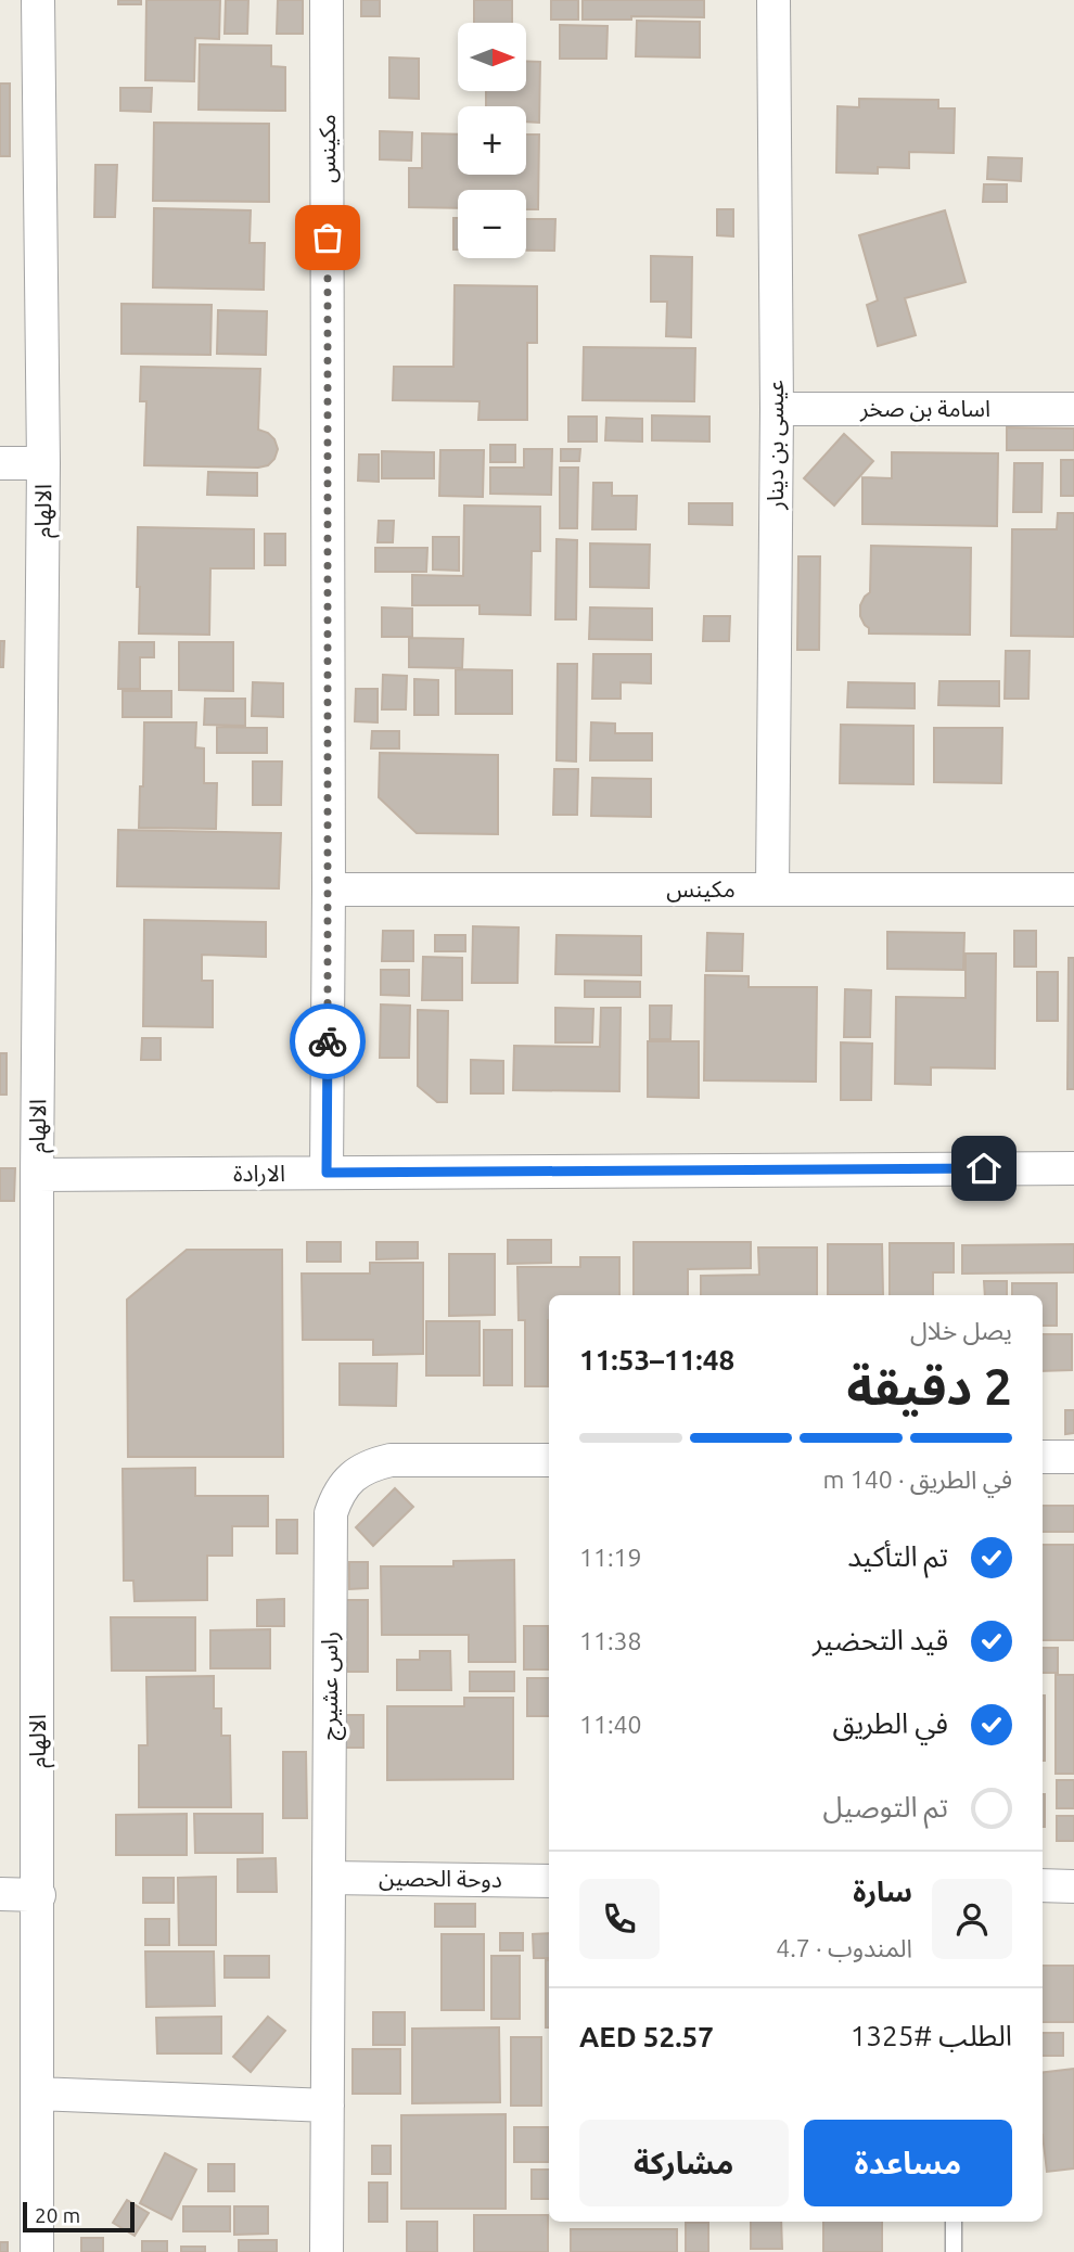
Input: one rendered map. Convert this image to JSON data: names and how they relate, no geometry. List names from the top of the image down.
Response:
{
  "streets": {
    "street": [
      "مكينس",
      "اسامة بن صخر",
      "عيسى بن دينار",
      "الالهام",
      "الارادة",
      "راس عشيرج",
      "دوحة الحصين"
    ]
  },
  "crossings": [
    ["مكينس", "عيسى بن دينار"],
    ["مكينس", "الارادة"],
    ["اسامة بن صخر", "عيسى بن دينار"],
    ["الالهام", "الارادة"],
    ["راس عشيرج", "دوحة الحصين"]
  ],
  "scale_bar": "20 m",
  "north": "right",
  "page": {
    "map_buttons": ["+", "−"],
    "heading": ["2 دقيقة", "يصل خلال", "11:48–11:53"],
    "panel": [
      "سارة",
      "المندوب · 4.7",
      "الطلب #1325",
      "AED 52.57"
    ],
    "bar": "في الطريق · 140 m",
    "list": [
      ["تم التأكيد", "11:19"],
      ["قيد التحضير", "11:38"],
      ["في الطريق", "11:40"],
      "تم التوصيل"
    ],
    "buttons": ["مساعدة", "مشاركة"],
    "scale": "20 m"
  }
}
